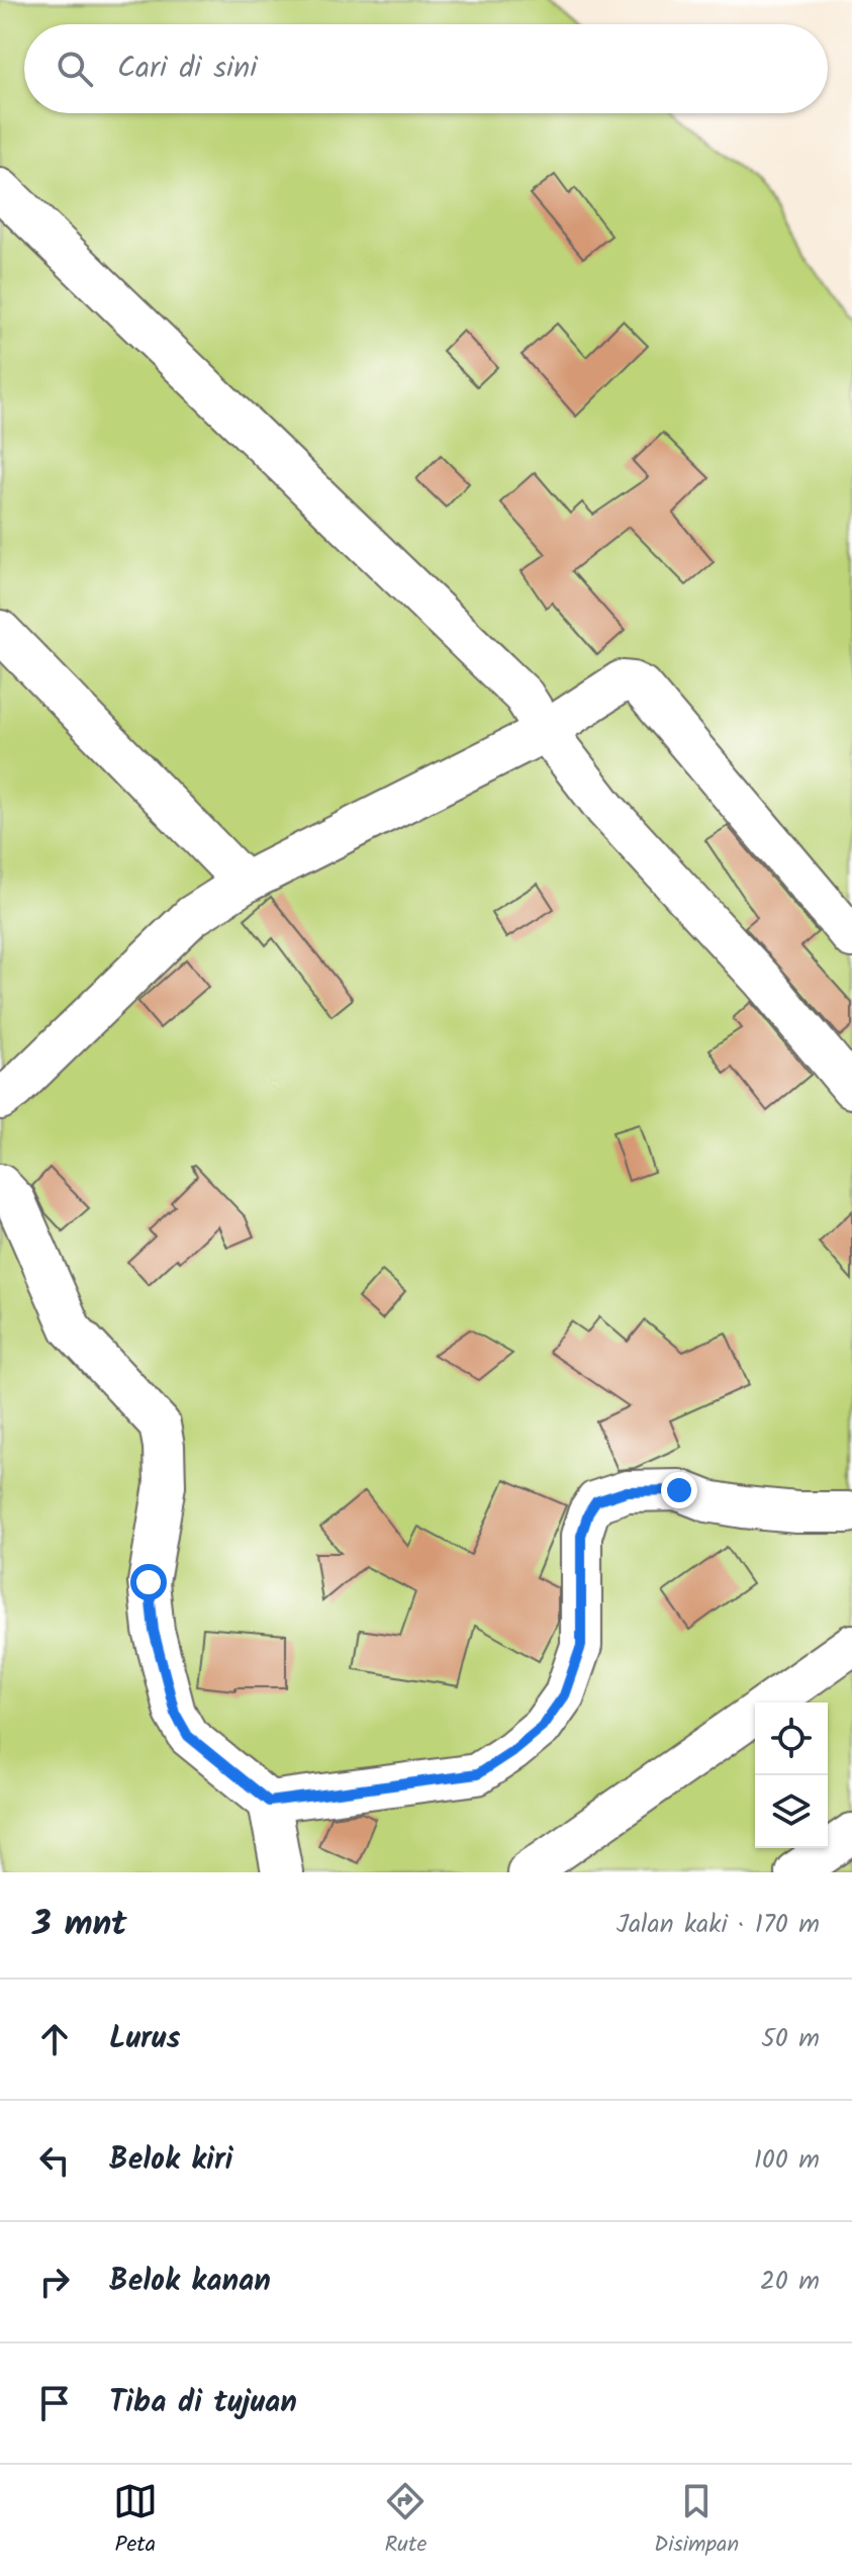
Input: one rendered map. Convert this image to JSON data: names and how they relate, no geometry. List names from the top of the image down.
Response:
{
  "page": {
    "search": "Cari di sini",
    "heading": ["3 mnt", "Jalan kaki · 170 m"],
    "list": [
      ["Lurus", "50 m"],
      ["Belok kiri", "100 m"],
      ["Belok kanan", "20 m"],
      "Tiba di tujuan"
    ],
    "nav": ["Peta", "Rute", "Disimpan"]
  }
}
